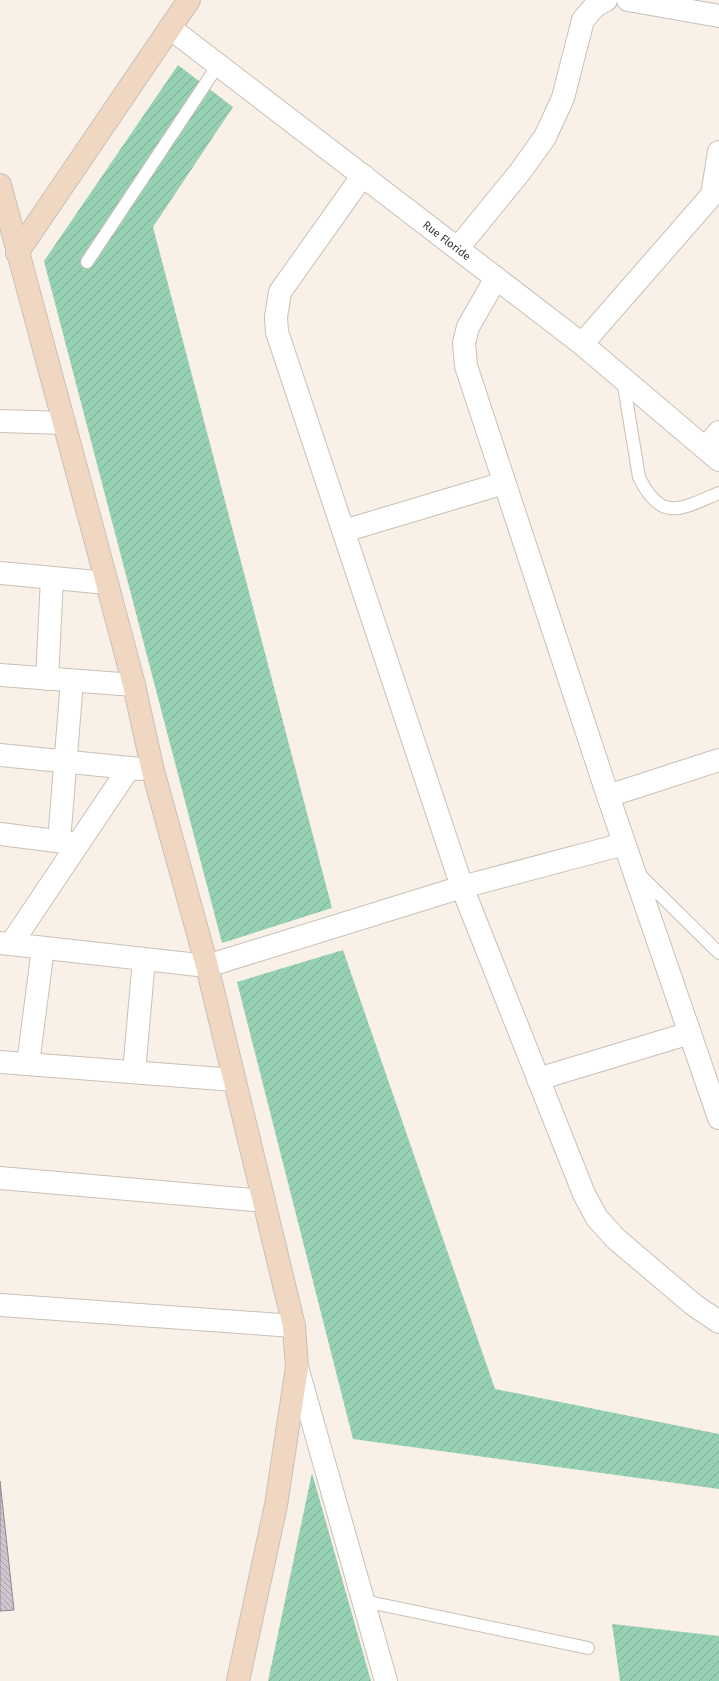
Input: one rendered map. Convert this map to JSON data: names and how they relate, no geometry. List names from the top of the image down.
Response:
{
  "streets": {
    "street": ["Rue Floride"]
  }
}
